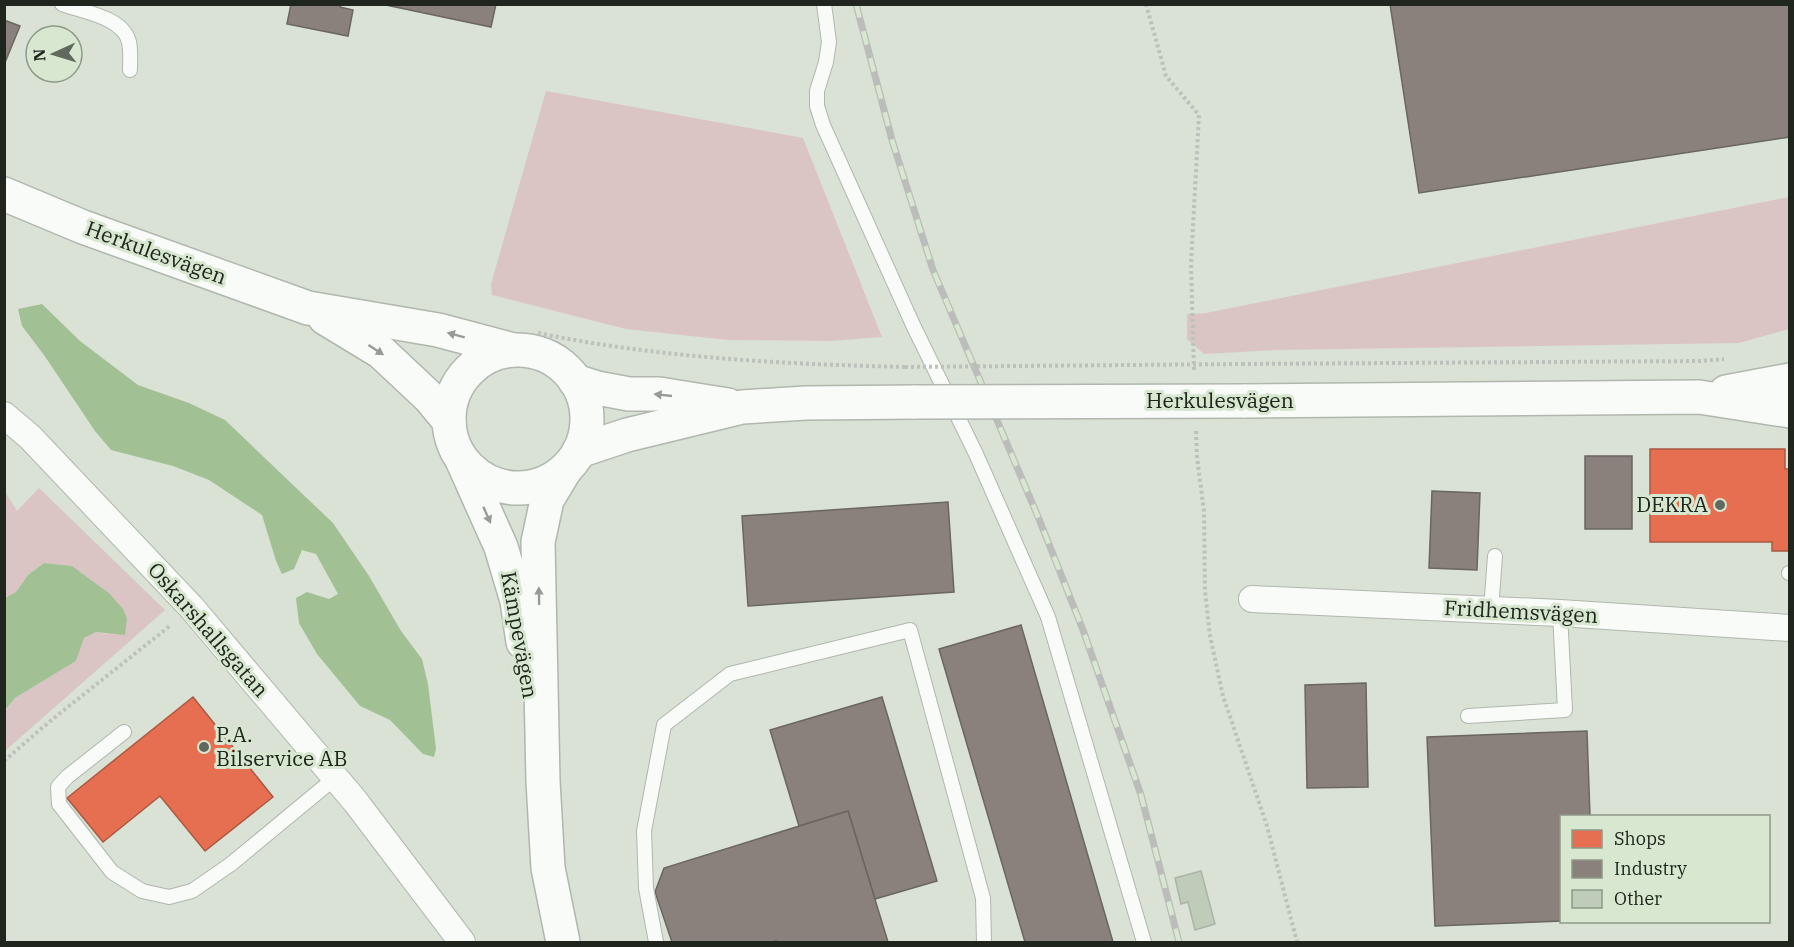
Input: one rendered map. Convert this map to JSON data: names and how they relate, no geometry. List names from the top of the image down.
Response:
{
  "streets": {
    "main road": ["Herkulesvägen", "Kämpevägen"],
    "street": ["Fridhemsvägen", "Oskarshallsgatan"]
  },
  "crossings": [
    ["Herkulesvägen", "Kämpevägen"]
  ],
  "places": ["DEKRA", "P.A. Bilservice AB"],
  "legend": ["Shops", "Industry", "Other"],
  "north": "left"
}
